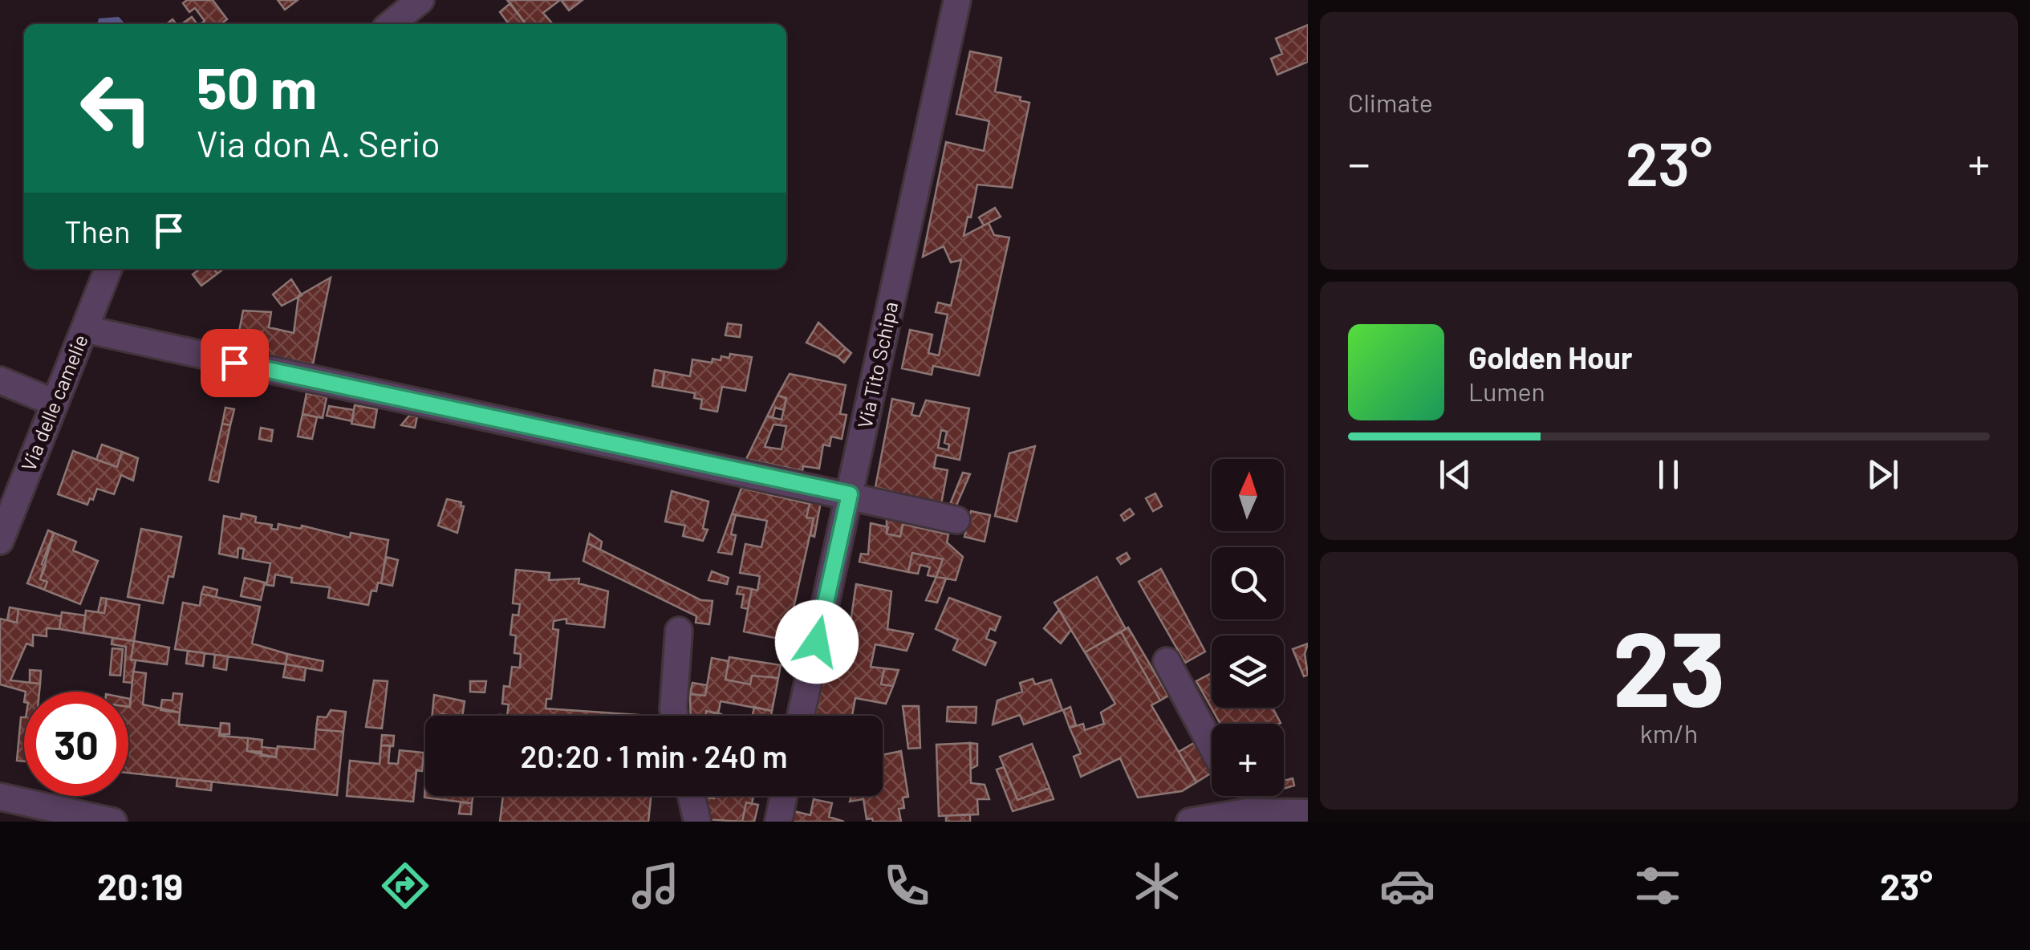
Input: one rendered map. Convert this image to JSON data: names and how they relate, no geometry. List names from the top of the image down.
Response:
{
  "streets": {
    "street": ["Via Tito Schipa", "Via delle camelie"]
  },
  "north": "top",
  "page": {
    "tile": [
      "Climate",
      ["23", "km/h"]
    ],
    "turn": ["50 m", "Via don A. Serio"],
    "heat": ["−", "23°", "+"],
    "then": "Then",
    "song": ["Golden Hour", "Lumen"],
    "map_buttons": "+",
    "limit": "30",
    "trip": "20:20 · 1 min · 240 m",
    "tabs": ["20:19", "23°"]
  }
}
